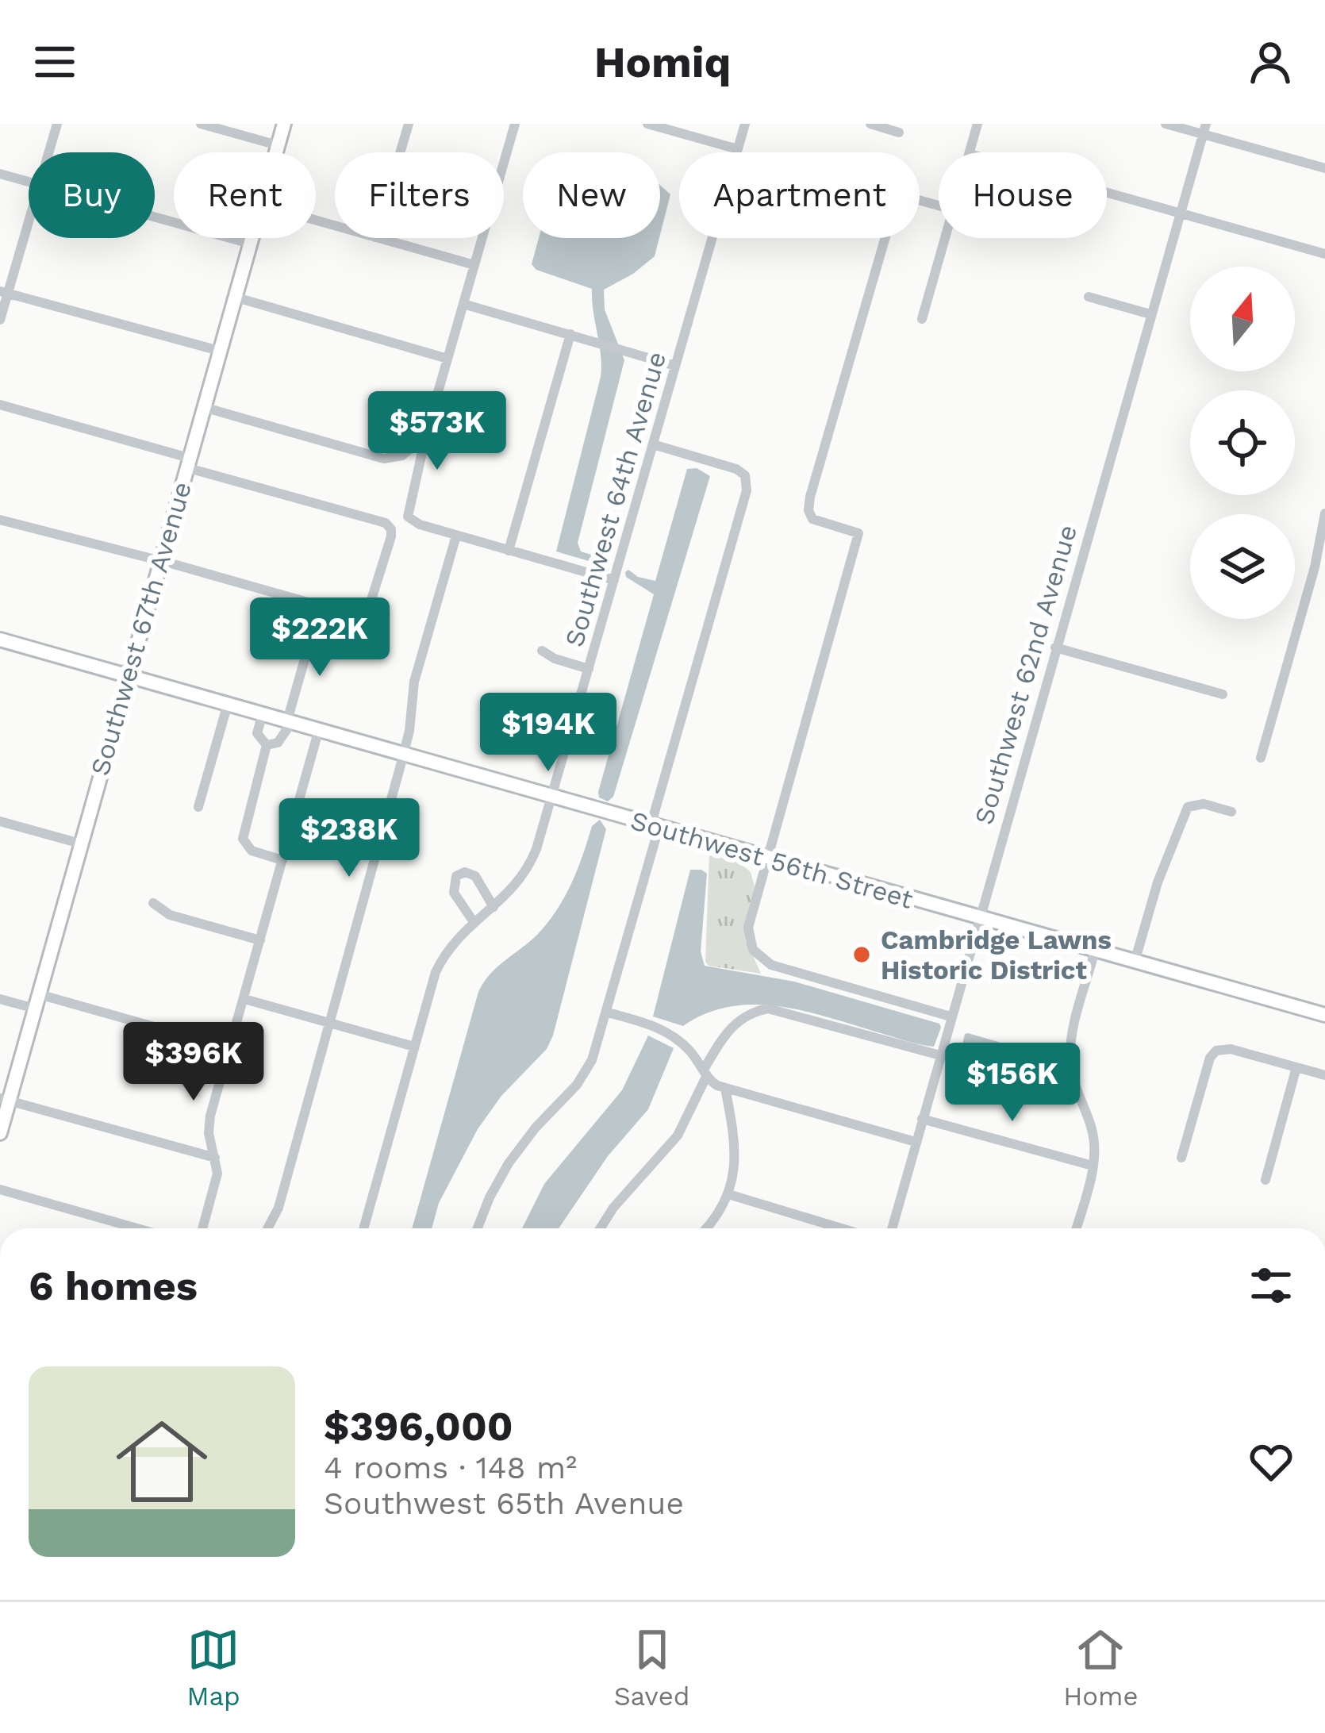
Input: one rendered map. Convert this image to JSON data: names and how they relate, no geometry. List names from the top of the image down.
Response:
{
  "streets": {
    "main road": ["Southwest 67th Avenue", "Southwest 56th Street"],
    "street": ["Southwest 64th Avenue", "Southwest 62nd Avenue"]
  },
  "crossings": [
    ["Southwest 64th Avenue", "Southwest 56th Street"],
    ["Southwest 67th Avenue", "Southwest 56th Street"],
    ["Southwest 62nd Avenue", "Southwest 56th Street"]
  ],
  "places": ["Cambridge Lawns Historic District"],
  "north": "top",
  "page": {
    "header": "Homiq",
    "chip": [
      "Buy",
      "Rent",
      "Filters",
      "New",
      "Apartment",
      "House"
    ],
    "price": [
      "$573K",
      "$222K",
      "$194K",
      "$238K",
      "$396K",
      "$156K"
    ],
    "heading": "6 homes",
    "list": [
      {
        "name": "$396,000",
        "note": "4 rooms · 148 m² · Southwest 65th Avenue"
      }
    ],
    "tabs": ["Map", "Saved", "Home"]
  }
}
